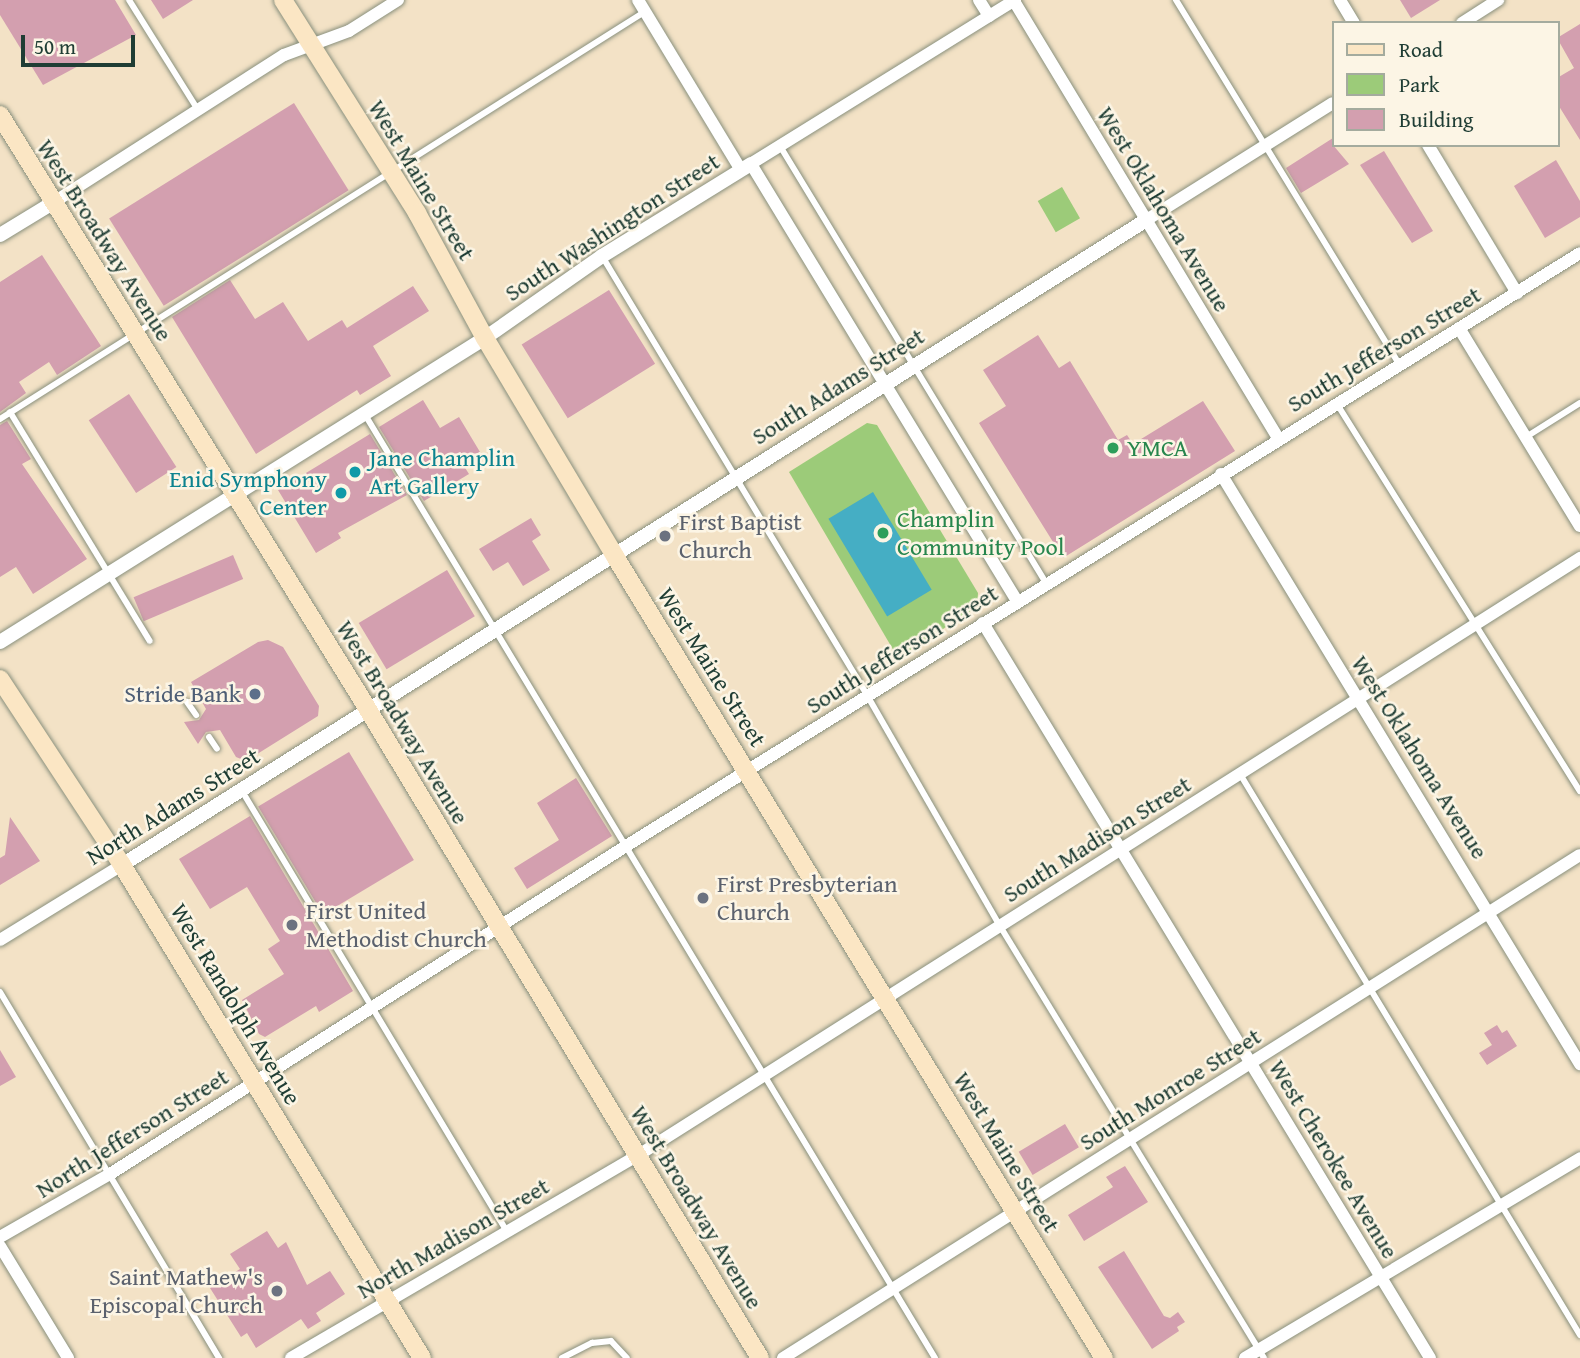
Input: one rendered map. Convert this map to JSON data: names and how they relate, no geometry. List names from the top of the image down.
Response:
{
  "streets": {
    "main road": ["West Maine Street", "West Broadway Avenue", "West Randolph Avenue"],
    "street": [
      "West Oklahoma Avenue",
      "South Washington Street",
      "South Jefferson Street",
      "South Adams Street",
      "North Adams Street",
      "South Madison Street",
      "South Monroe Street",
      "North Jefferson Street",
      "West Cherokee Avenue",
      "North Madison Street"
    ]
  },
  "crossings": [
    ["West Maine Street", "South Washington Street"],
    ["West Maine Street", "South Jefferson Street"],
    ["West Maine Street", "South Adams Street"],
    ["West Maine Street", "South Madison Street"],
    ["West Maine Street", "South Monroe Street"],
    ["West Oklahoma Avenue", "South Washington Street"],
    ["West Oklahoma Avenue", "South Jefferson Street"],
    ["West Oklahoma Avenue", "South Adams Street"],
    ["West Oklahoma Avenue", "South Madison Street"],
    ["West Oklahoma Avenue", "South Monroe Street"],
    ["South Washington Street", "West Broadway Avenue"],
    ["West Broadway Avenue", "South Jefferson Street"],
    ["West Broadway Avenue", "South Adams Street"],
    ["West Broadway Avenue", "North Adams Street"],
    ["West Broadway Avenue", "South Madison Street"],
    ["West Broadway Avenue", "North Jefferson Street"],
    ["West Broadway Avenue", "North Madison Street"],
    ["South Jefferson Street", "North Jefferson Street"],
    ["South Jefferson Street", "West Cherokee Avenue"],
    ["South Adams Street", "North Adams Street"],
    ["North Adams Street", "West Randolph Avenue"],
    ["South Madison Street", "West Cherokee Avenue"],
    ["South Madison Street", "North Madison Street"],
    ["West Randolph Avenue", "North Jefferson Street"],
    ["West Randolph Avenue", "North Madison Street"],
    ["South Monroe Street", "West Cherokee Avenue"]
  ],
  "places": [
    "YMCA",
    "Jane Champlin Art Gallery",
    "Enid Symphony Center",
    "Champlin Community Pool",
    "First Baptist Church",
    "Stride Bank",
    "First Presbyterian Church",
    "First United Methodist Church",
    "Saint Mathew's Episcopal Church"
  ],
  "legend": ["Road", "Park", "Building"],
  "scale_bar": "50 m"
}
